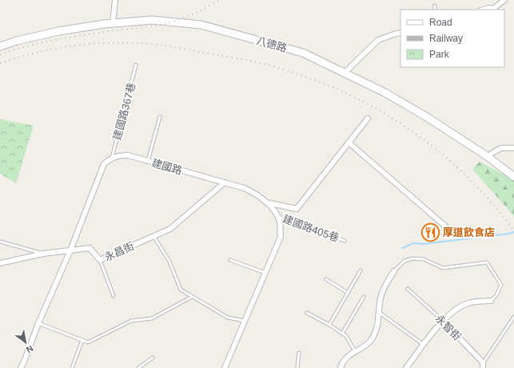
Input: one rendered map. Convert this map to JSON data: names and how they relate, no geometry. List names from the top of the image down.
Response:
{
  "streets": {
    "main road": ["八德路"],
    "street": ["建國路", "永昌街", "永智街"],
    "lane": ["建國路367巷", "建國路405巷"]
  },
  "crossings": [
    ["建國路367巷", "建國路"],
    ["建國路", "建國路405巷"],
    ["建國路", "永昌街"]
  ],
  "places": {
    "restaurant": ["厚道飲食店"]
  },
  "legend": ["Road", "Railway", "Park"],
  "north": "bottom right"
}
